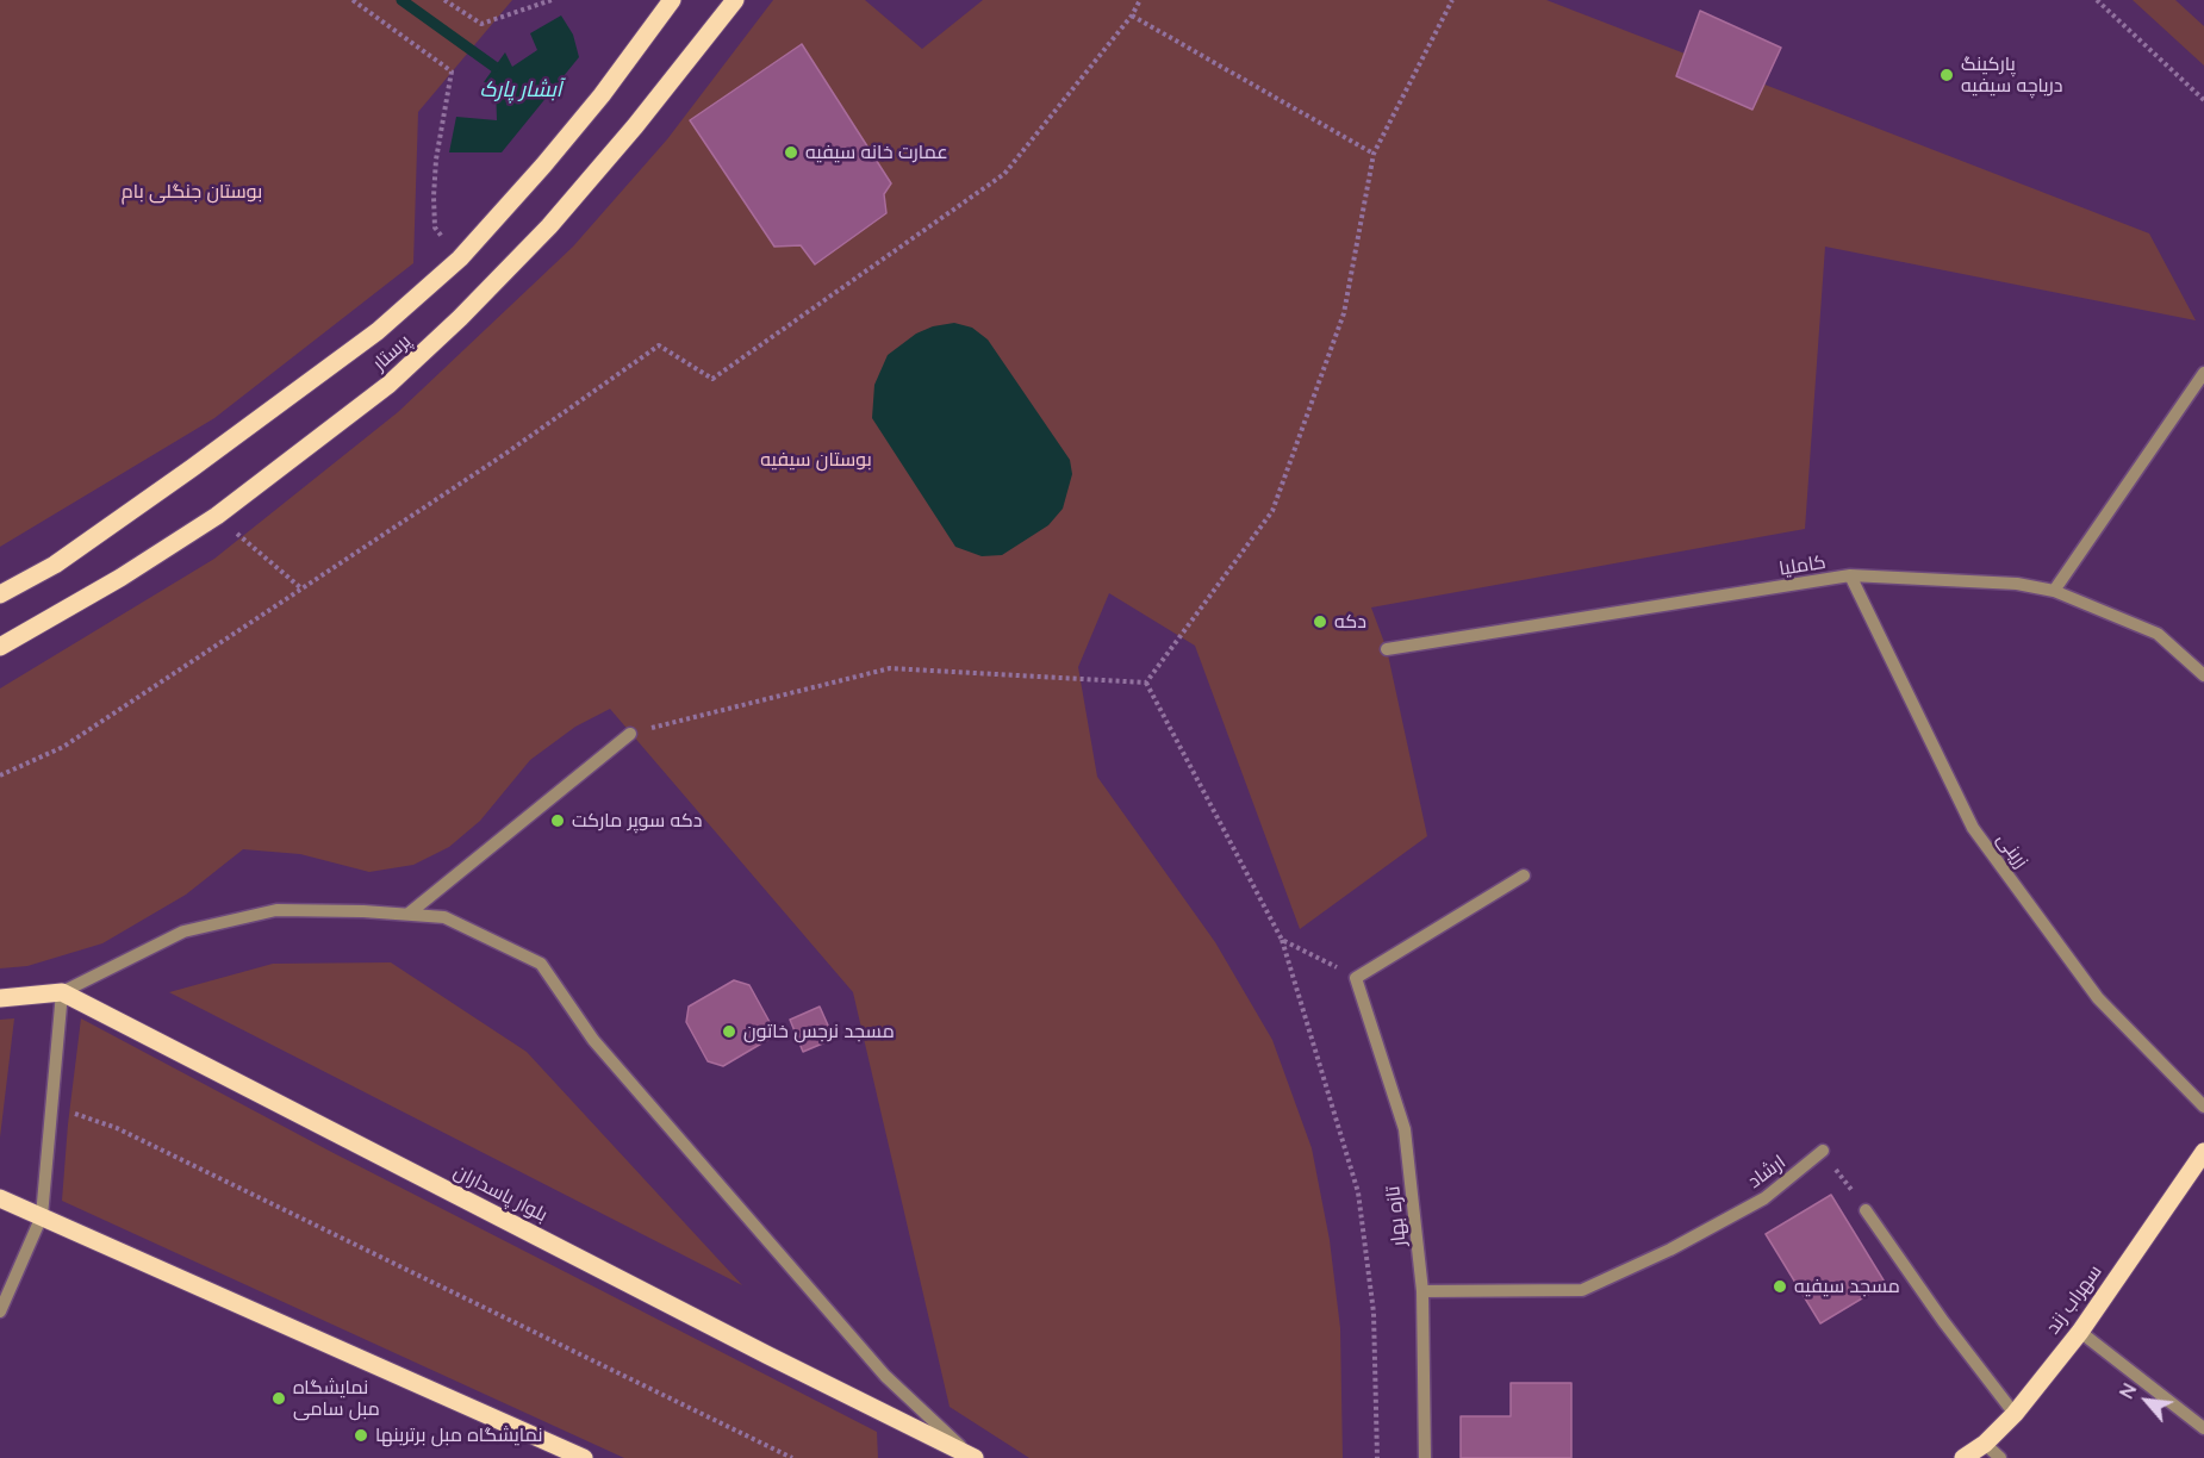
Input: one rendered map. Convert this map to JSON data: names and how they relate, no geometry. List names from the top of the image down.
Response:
{
  "streets": {
    "main road": ["پرستار", "بلوار پاسداران", "سهراب زند"],
    "street": [
      "کاملیا",
      "زرینی",
      "ارشاد",
      "تازه بهار"
    ]
  },
  "crossings": [
    ["کاملیا", "زرینی"],
    ["ارشاد", "تازه بهار"]
  ],
  "water": ["آبشار پارک"],
  "parks": ["بوستان جنگلی بام", "بوستان سیفیه"],
  "places": [
    "پارکینگ دریاچه سیفیه",
    "عمارت خانه سیفیه",
    "دکه",
    "دکه سوپر مارکت",
    "مسجد نرجس خاتون",
    "مسجد سیفیه",
    "نمایشگاه مبل سامی",
    "نمایشگاه مبل برترینها"
  ],
  "north": "top left"
}
